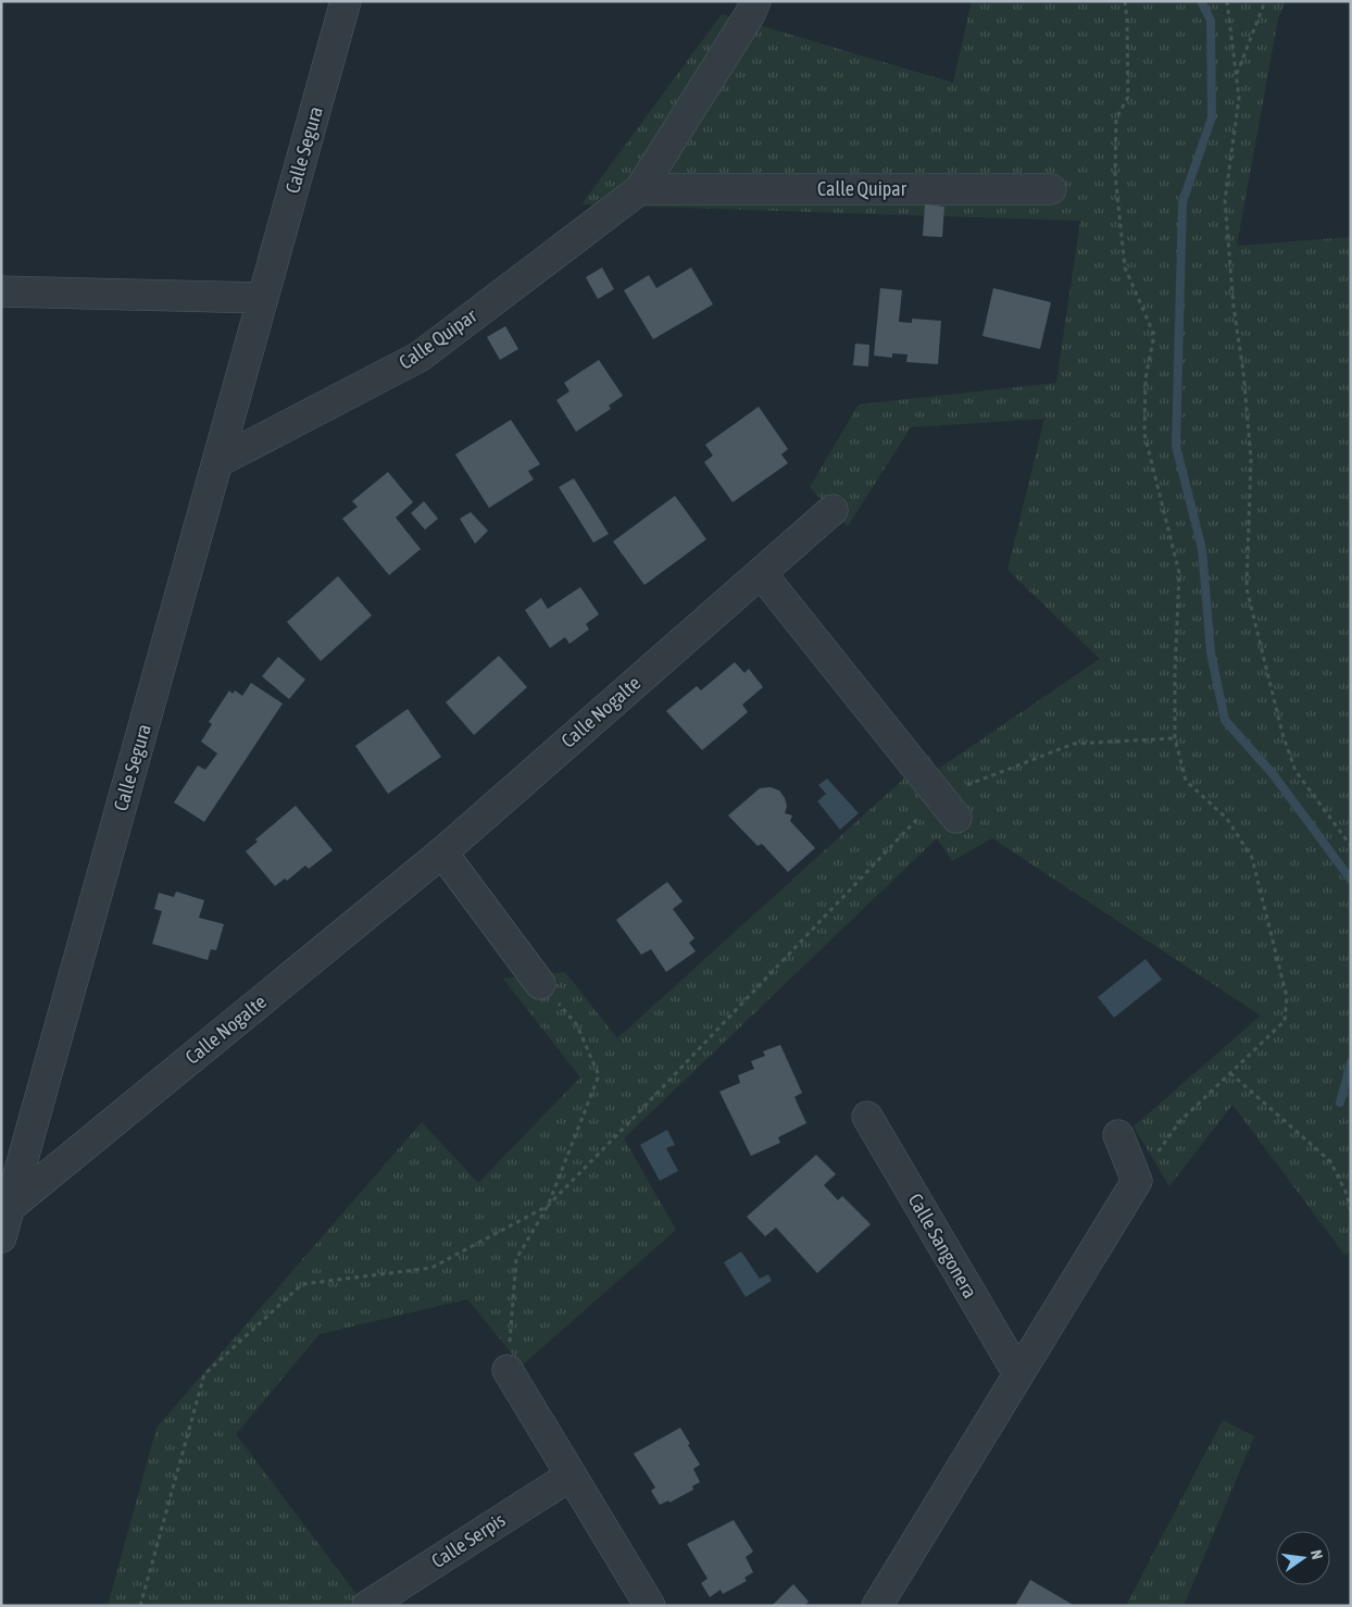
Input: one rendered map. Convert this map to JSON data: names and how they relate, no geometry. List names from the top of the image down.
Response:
{
  "streets": {
    "street": [
      "Calle Segura",
      "Calle Quipar",
      "Calle Nogalte",
      "Calle Sangonera",
      "Calle Serpis"
    ]
  },
  "crossings": [
    ["Calle Segura", "Calle Quipar"],
    ["Calle Segura", "Calle Nogalte"]
  ],
  "north": "right"
}
